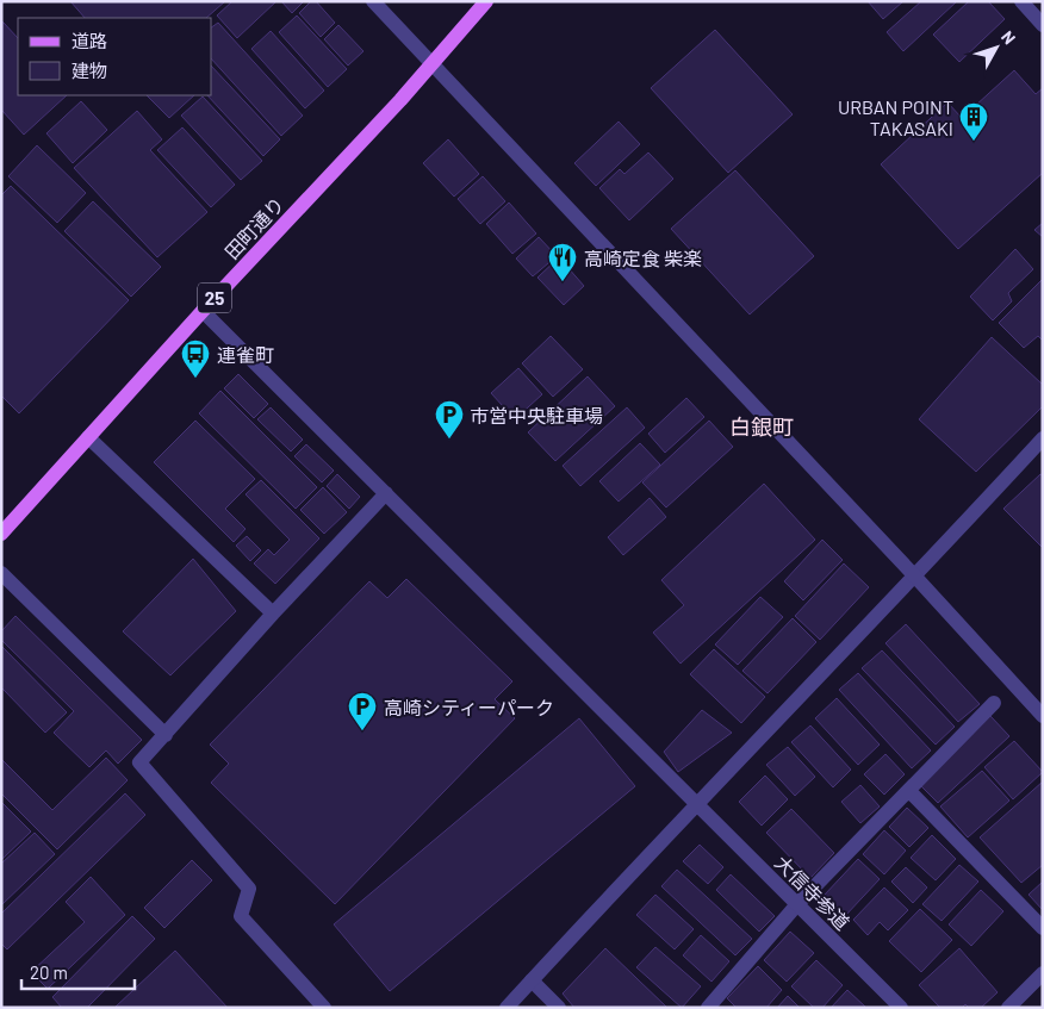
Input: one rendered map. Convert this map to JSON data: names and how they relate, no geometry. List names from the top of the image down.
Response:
{
  "streets": {
    "main road": ["田町通り", "25"],
    "street": ["大信寺参道"]
  },
  "crossings": [
    ["田町通り", "大信寺参道"]
  ],
  "districts": ["白銀町"],
  "places": {
    "building": ["URBAN POINT TAKASAKI"],
    "restaurant": ["高崎定食 柴楽"],
    "bus stop": ["連雀町"],
    "parking": ["市営中央駐車場", "高崎シティーパーク"]
  },
  "legend": ["道路", "建物"],
  "scale_bar": "20 m",
  "north": "top right"
}
